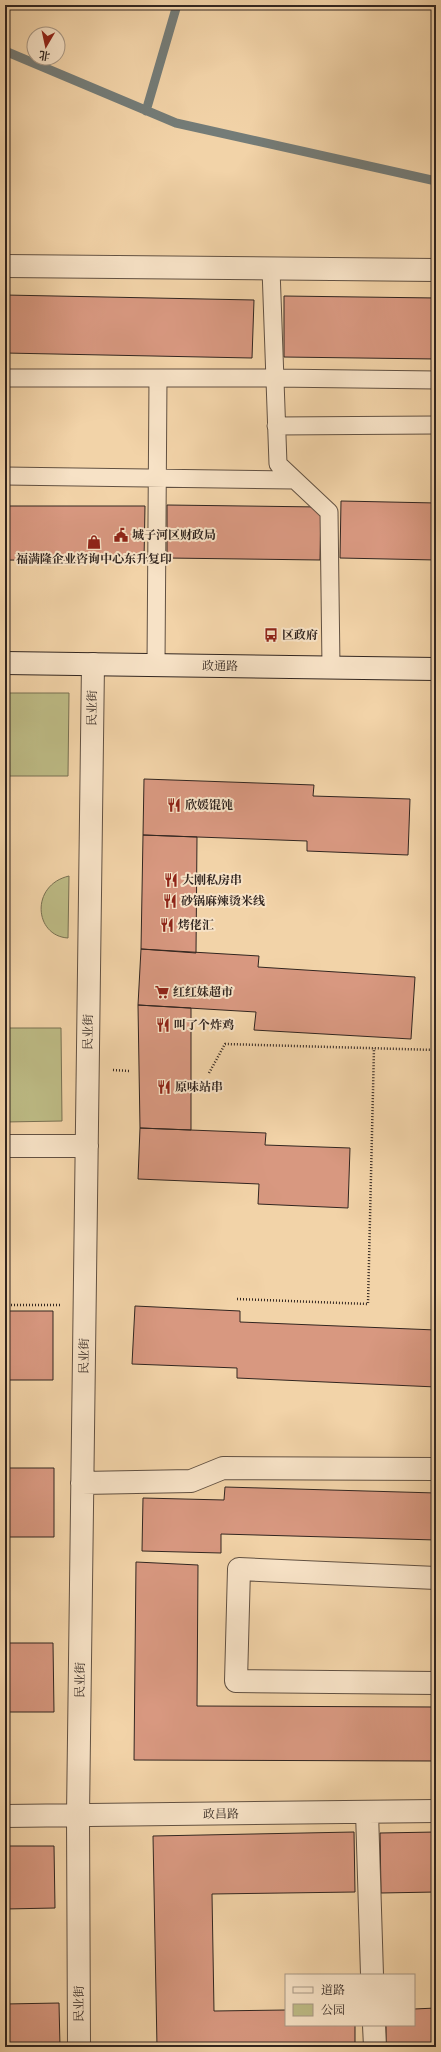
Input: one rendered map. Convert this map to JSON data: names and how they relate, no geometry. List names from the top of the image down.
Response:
{
  "streets": {
    "street": ["政通路", "民业街", "政昌路"]
  },
  "crossings": [
    ["政通路", "民业街"],
    ["民业街", "政昌路"]
  ],
  "places": {
    "public building": ["城子河区财政局"],
    "shop": ["福满隆企业咨询中心东升复印"],
    "bus stop": ["区政府"],
    "restaurant": [
      "欣媛馄饨",
      "大刚私房串",
      "砂锅麻辣烫米线",
      "烤佬汇",
      "叫了个炸鸡",
      "原味站串"
    ],
    "supermarket": ["红红妹超市"]
  },
  "legend": ["道路", "公园"],
  "north": "bottom"
}
